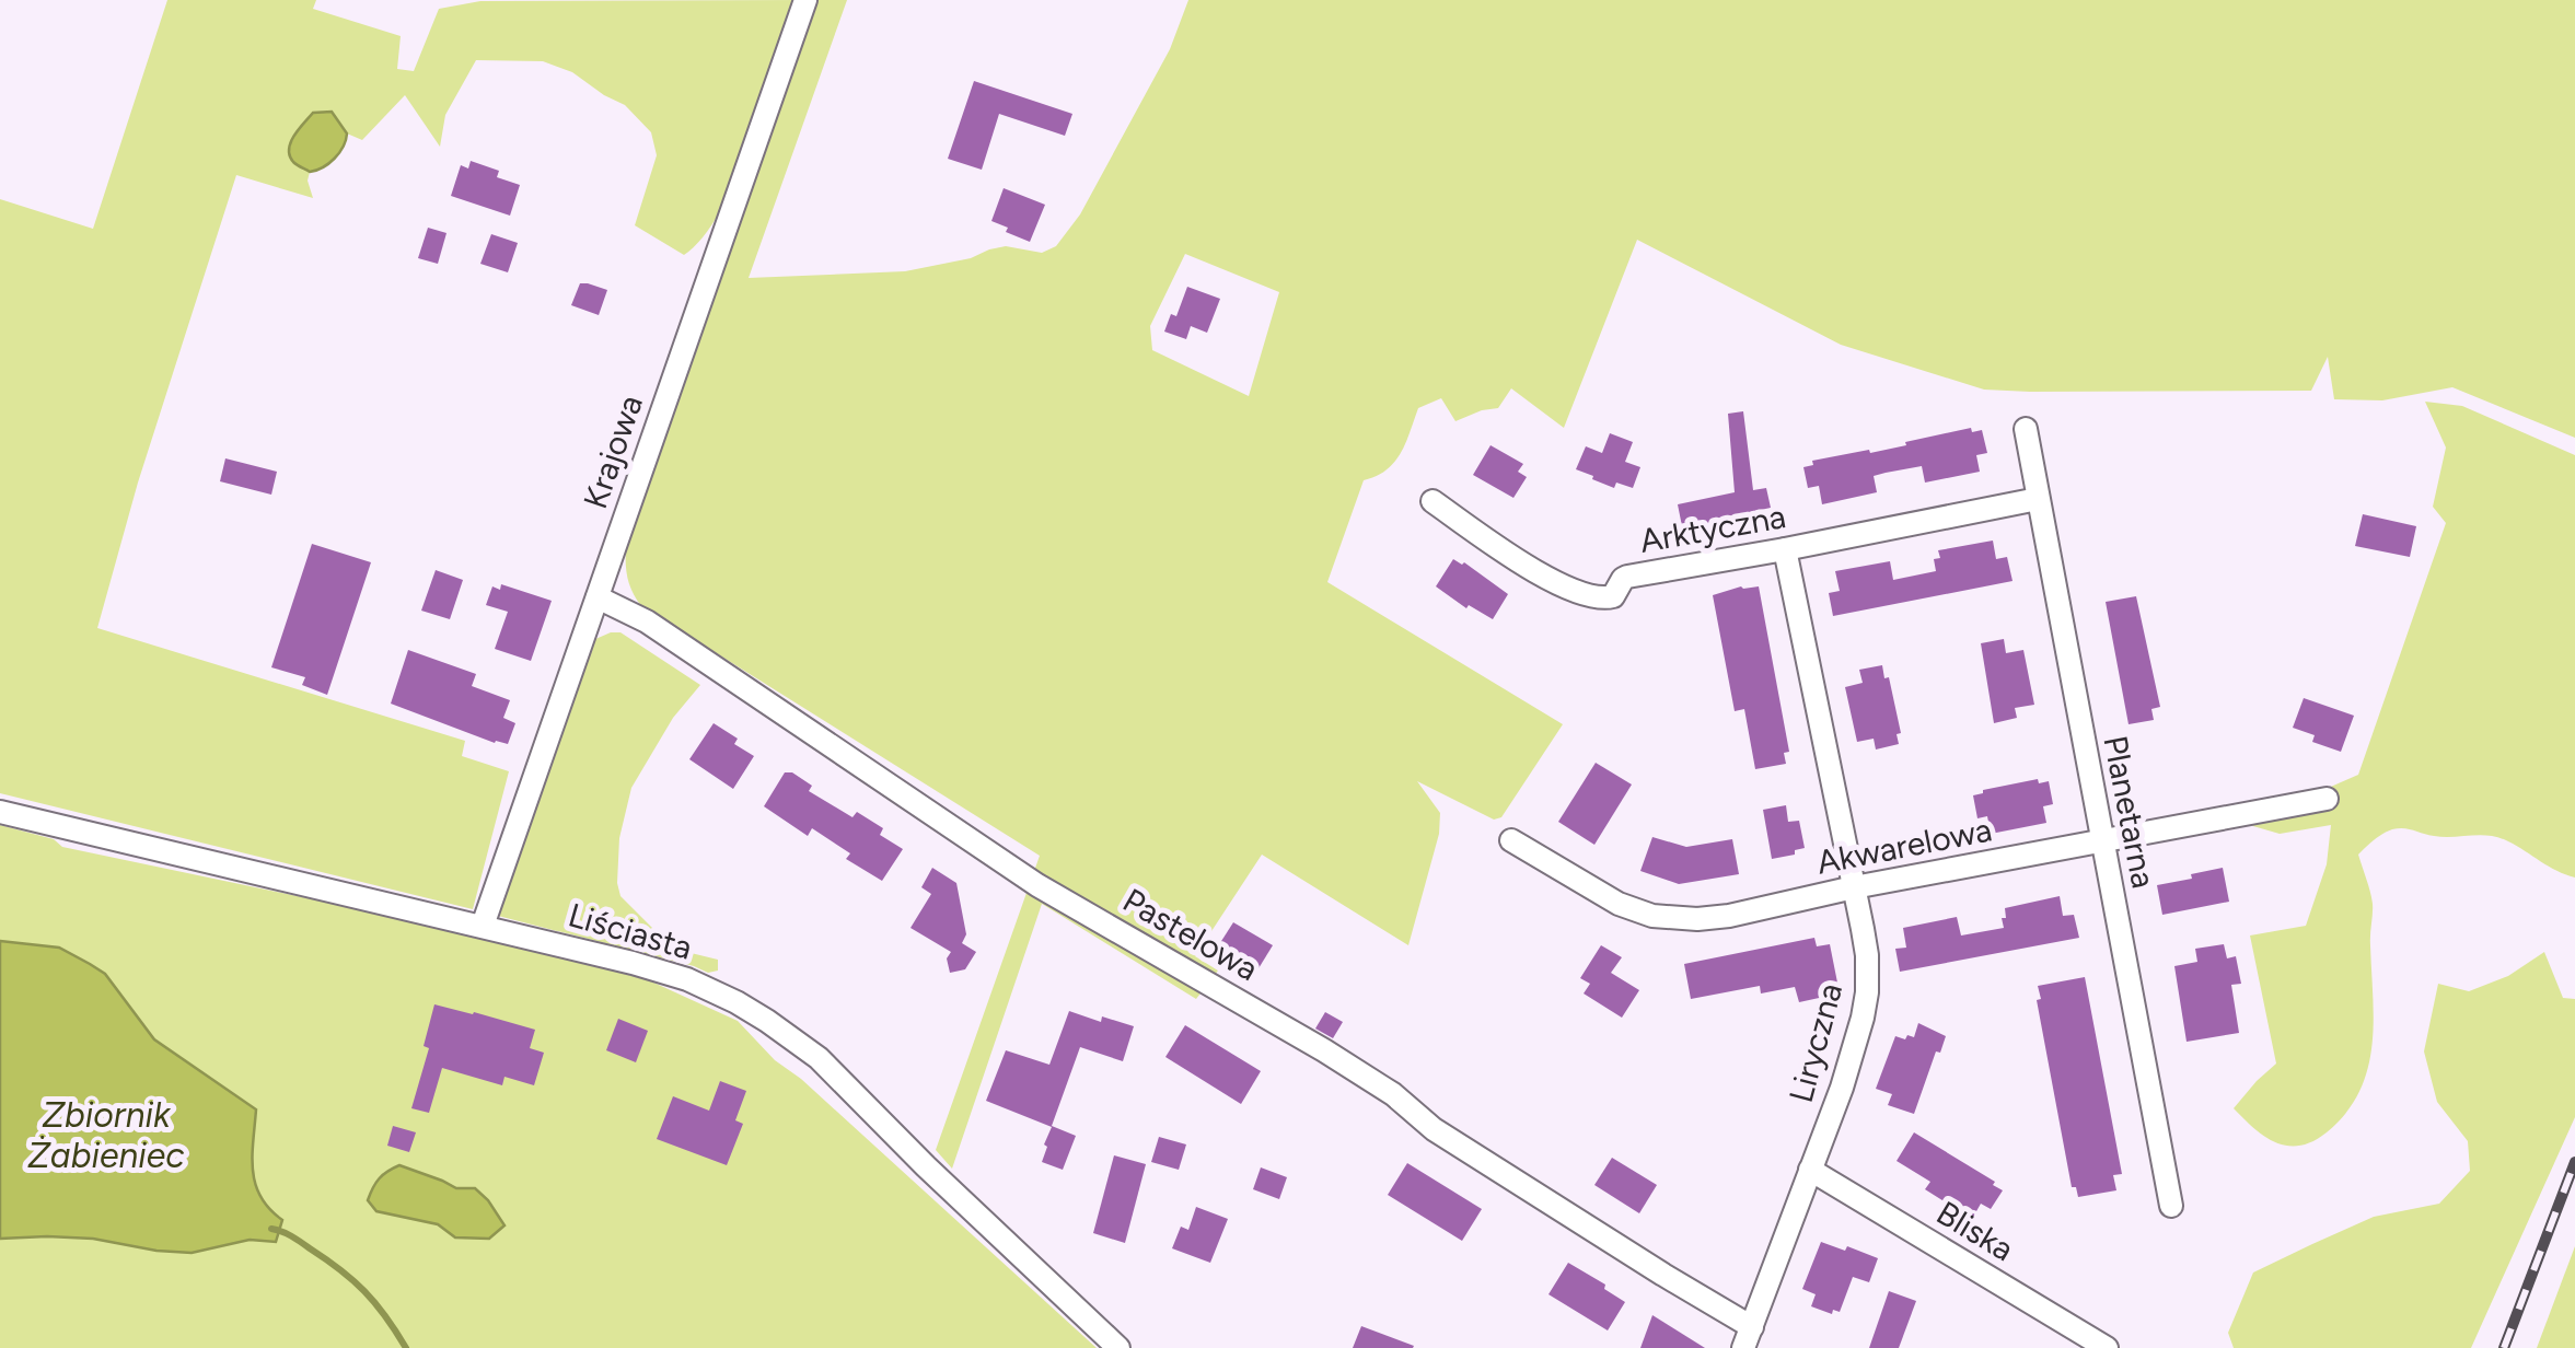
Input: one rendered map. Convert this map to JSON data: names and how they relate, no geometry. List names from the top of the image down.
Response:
{
  "streets": {
    "street": [
      "Krajowa",
      "Arktyczna",
      "Planetarna",
      "Akwarelowa",
      "Liściasta",
      "Pastelowa",
      "Liryczna",
      "Bliska"
    ]
  },
  "crossings": [
    ["Krajowa", "Liściasta"],
    ["Krajowa", "Pastelowa"],
    ["Arktyczna", "Planetarna"],
    ["Arktyczna", "Liryczna"],
    ["Planetarna", "Akwarelowa"],
    ["Akwarelowa", "Liryczna"],
    ["Pastelowa", "Liryczna"],
    ["Liryczna", "Bliska"]
  ],
  "water": ["Zbiornik Żabieniec"]
}
